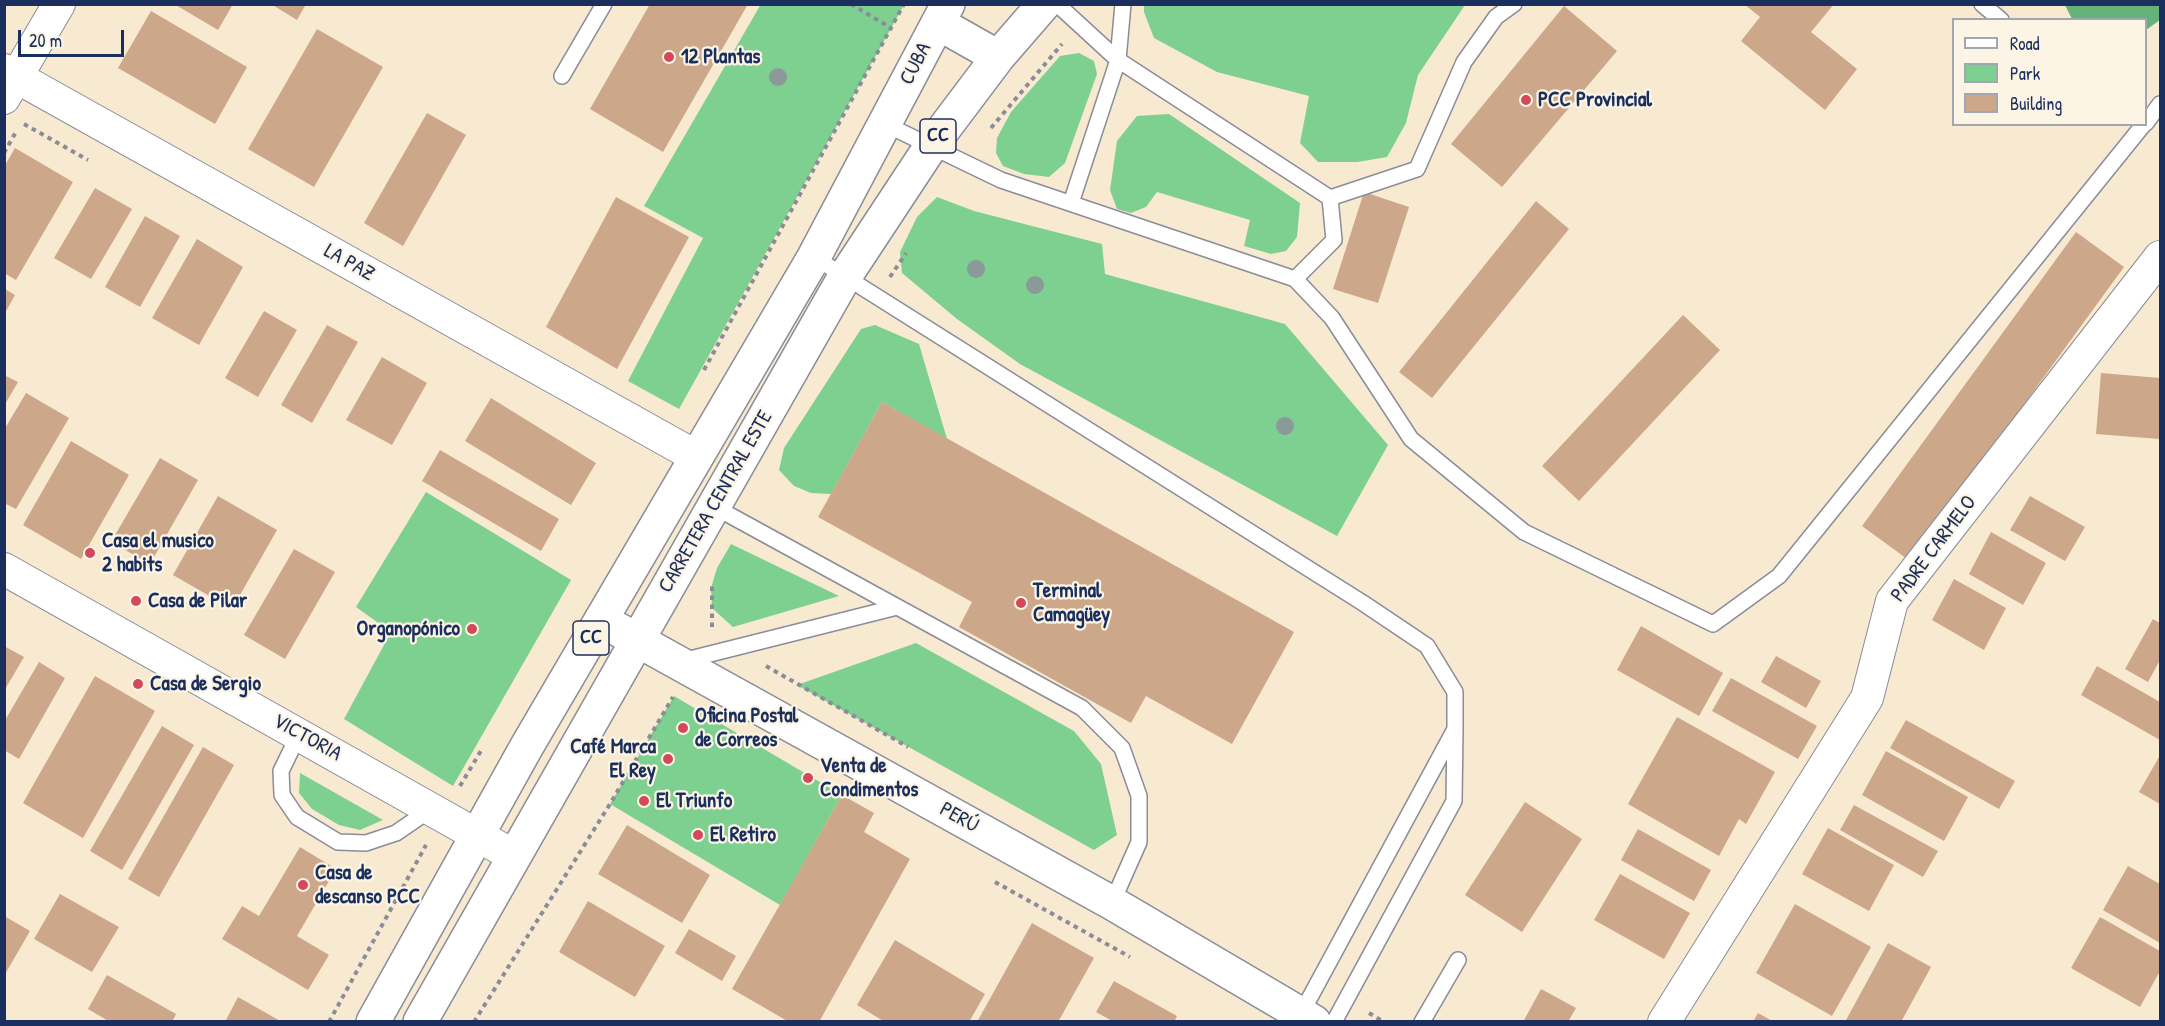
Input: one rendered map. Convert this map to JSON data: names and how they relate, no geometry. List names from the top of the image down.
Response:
{
  "streets": {
    "main road": [
      "CUBA",
      "CC",
      "CARRETERA CENTRAL ESTE",
      "PERÚ"
    ],
    "street": ["LA PAZ", "PADRE CARMELO", "VICTORIA"]
  },
  "crossings": [
    ["CUBA", "CARRETERA CENTRAL ESTE"],
    ["LA PAZ", "CARRETERA CENTRAL ESTE"],
    ["CARRETERA CENTRAL ESTE", "VICTORIA"],
    ["CARRETERA CENTRAL ESTE", "PERÚ"]
  ],
  "places": [
    "12 Plantas",
    "PCC Provincial",
    "Casa el musico 2 habits",
    "Casa de Pilar",
    "Terminal Camagüey",
    "Organopónico",
    "Casa de Sergio",
    "Oficina Postal de Correos",
    "Café Marca El Rey",
    "Venta de Condimentos",
    "El Triunfo",
    "El Retiro",
    "Casa de descanso PCC"
  ],
  "legend": ["Road", "Park", "Building"],
  "scale_bar": "20 m"
}
